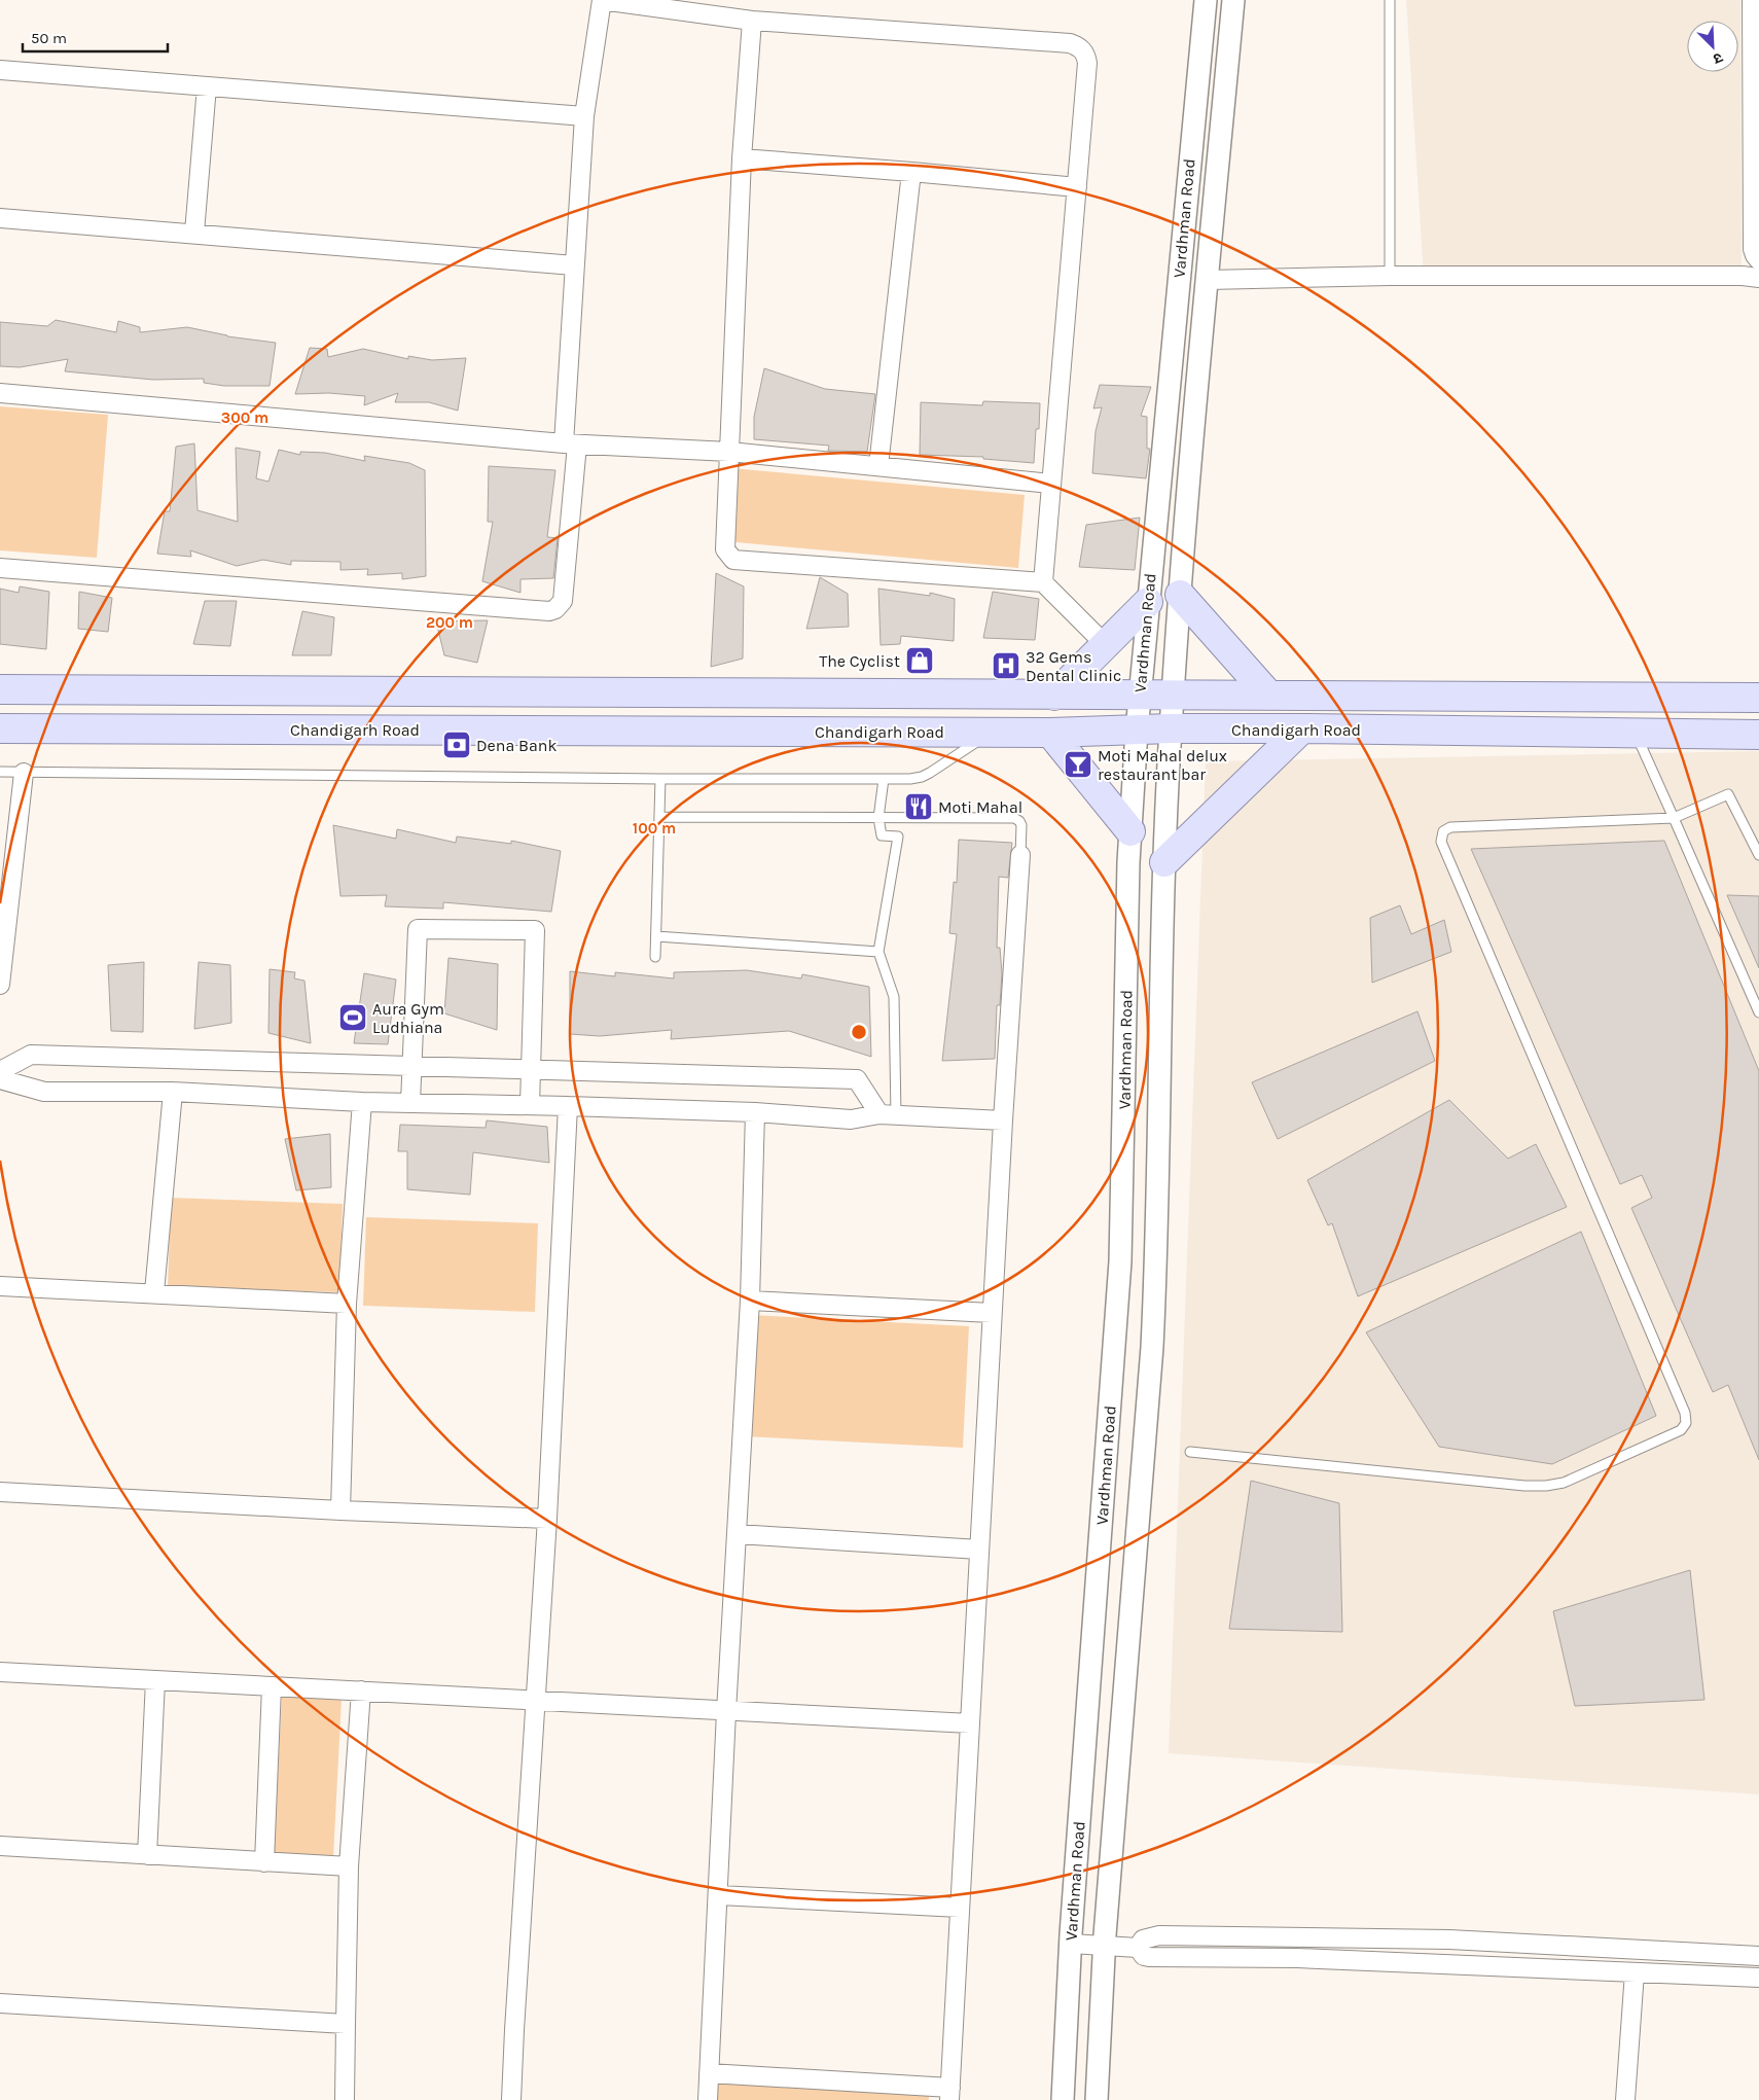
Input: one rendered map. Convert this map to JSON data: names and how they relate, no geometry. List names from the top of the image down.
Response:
{
  "streets": {
    "main road": ["Chandigarh Road"],
    "street": ["Vardhman Road"]
  },
  "crossings": [
    ["Vardhman Road", "Chandigarh Road"]
  ],
  "places": {
    "shop": ["The Cyclist"],
    "hospital": ["32 Gems Dental Clinic"],
    "bank": ["Dena Bank"],
    "bar": ["Moti Mahal delux restaurant bar"],
    "restaurant": ["Moti Mahal"],
    "sports": ["Aura Gym Ludhiana"]
  },
  "scale_bar": "50 m",
  "north": "bottom right",
  "rings": ["300 m", "200 m", "100 m"]
}
